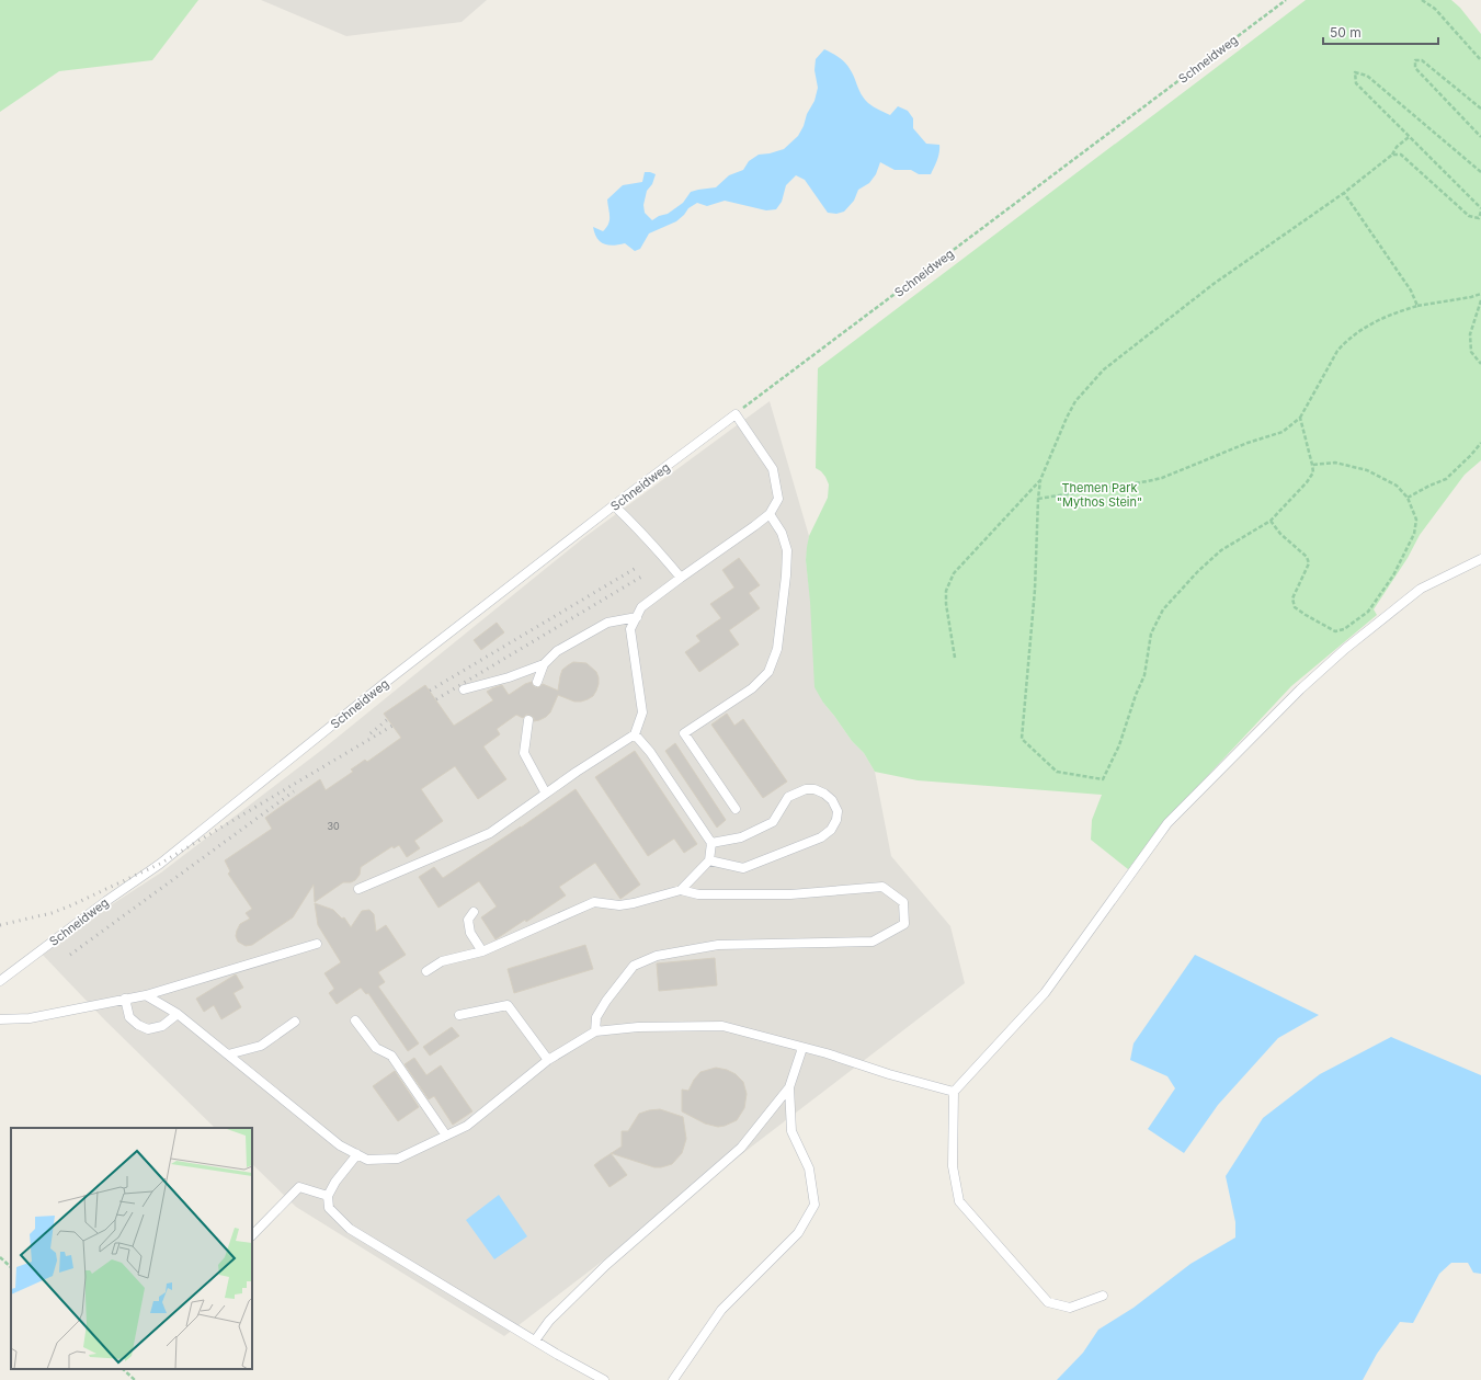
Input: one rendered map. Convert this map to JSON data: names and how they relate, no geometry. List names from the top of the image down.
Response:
{
  "streets": {
    "lane": ["Schneidweg"]
  },
  "parks": ["Themen Park \"Mythos Stein\""],
  "house_numbers": ["30"],
  "scale_bar": "50 m"
}
